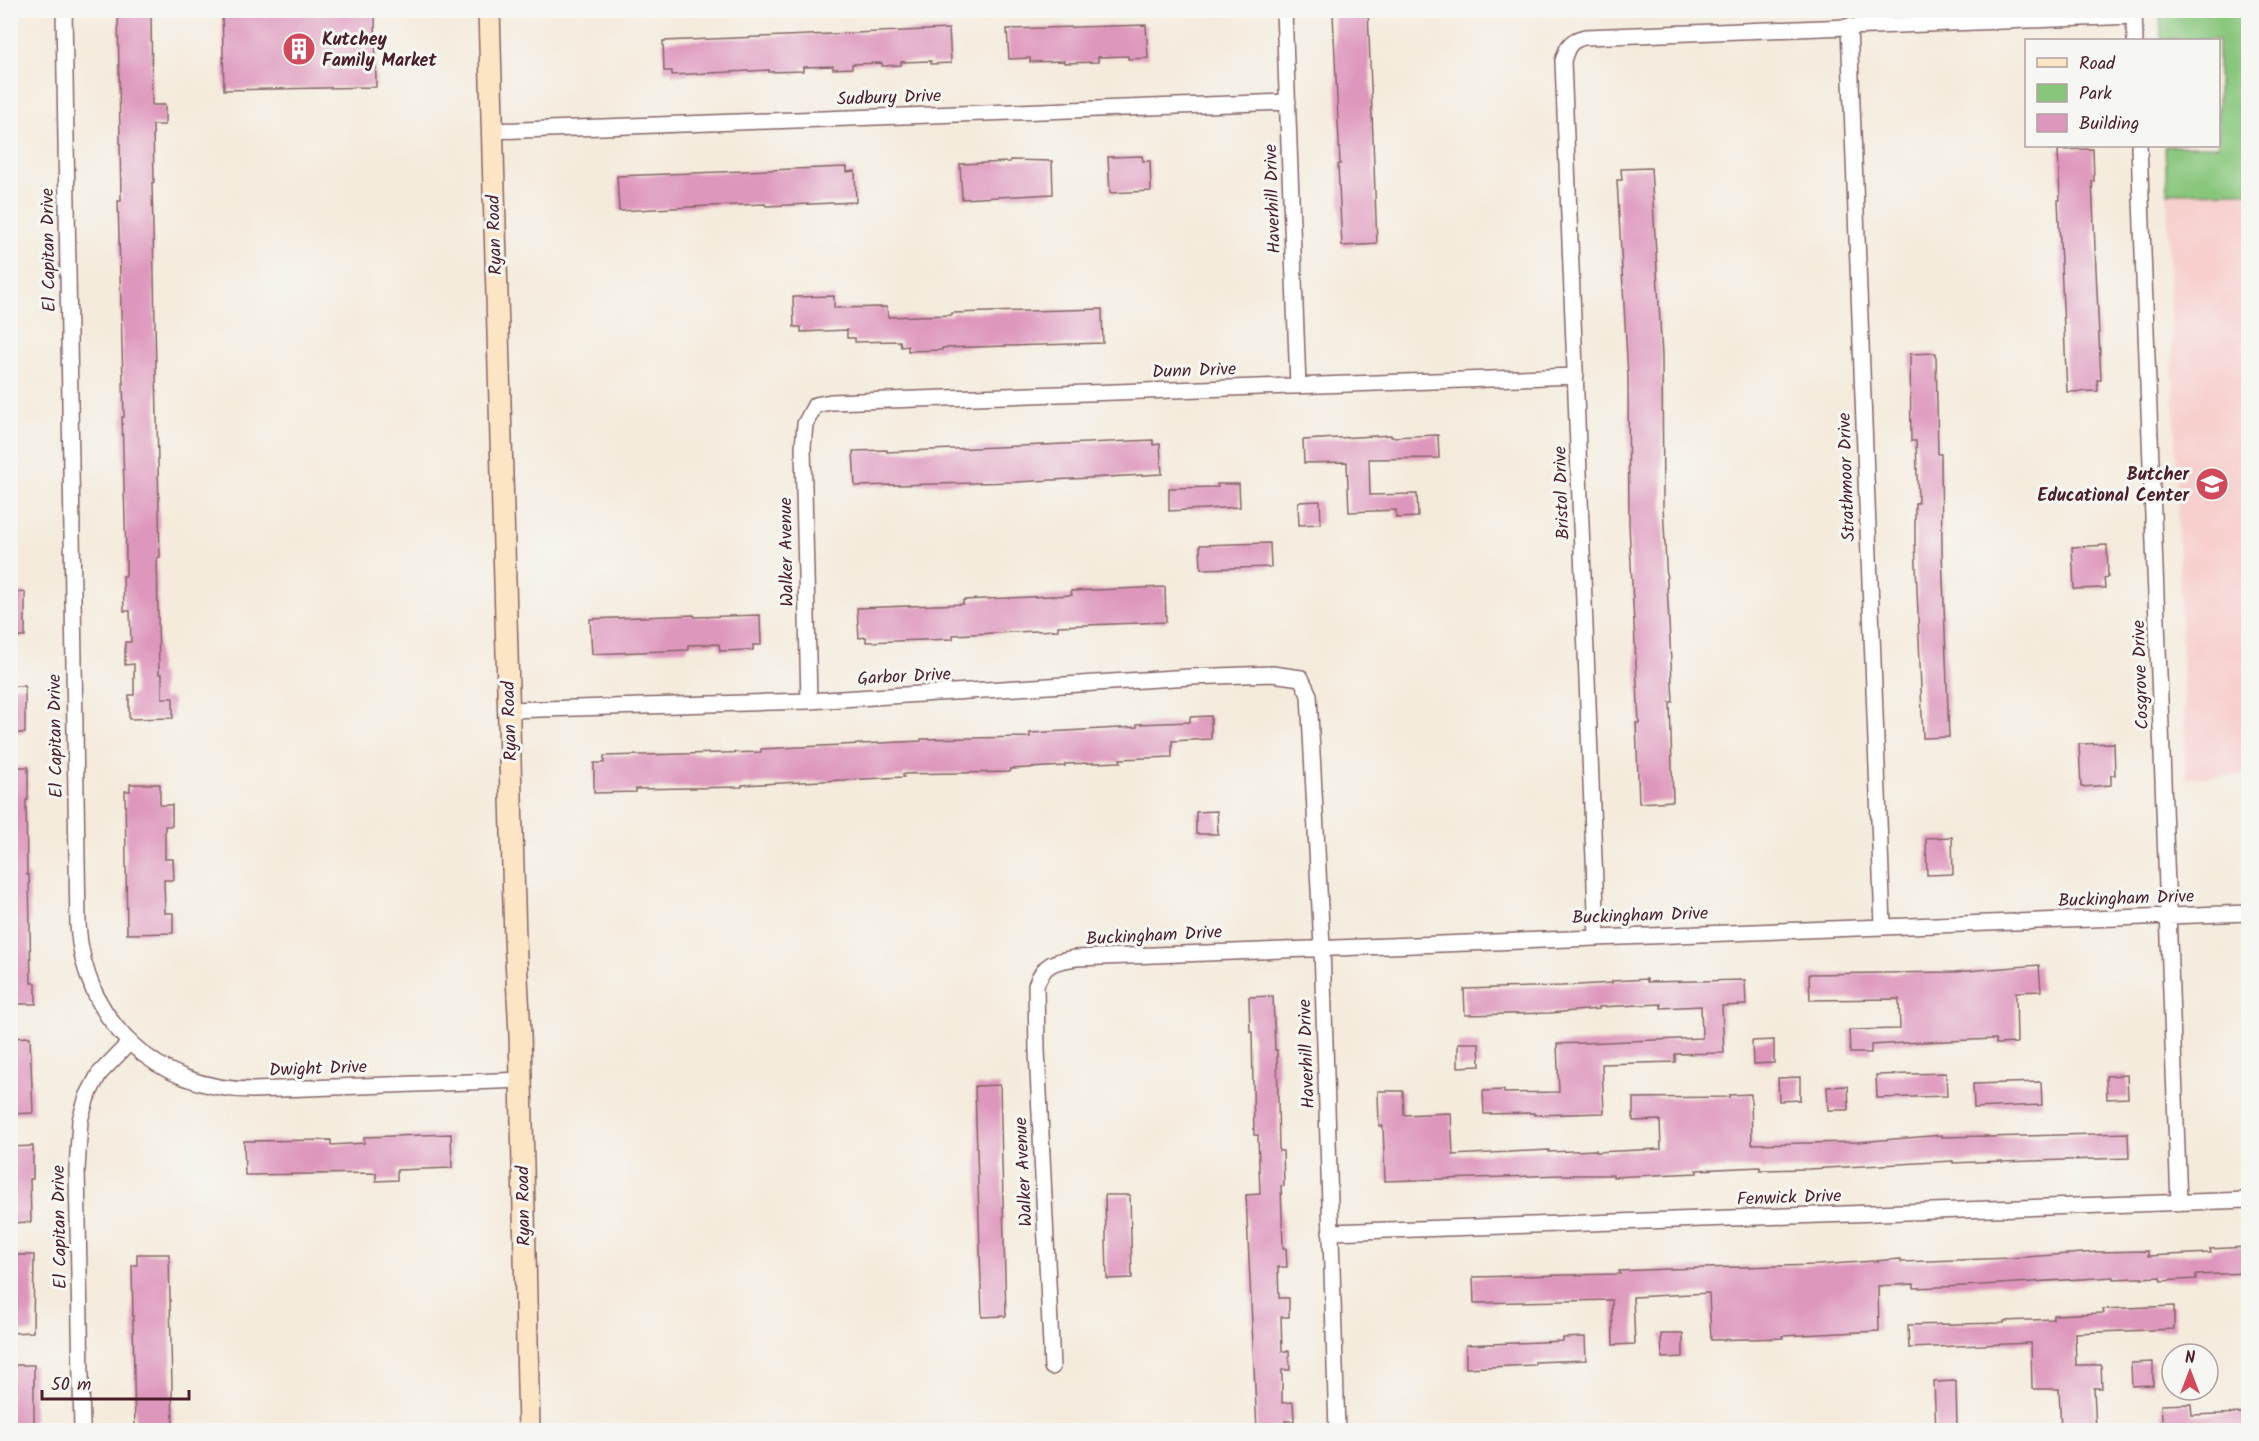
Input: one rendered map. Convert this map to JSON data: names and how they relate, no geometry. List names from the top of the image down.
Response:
{
  "streets": {
    "main road": ["Ryan Road"],
    "street": [
      "Sudbury Drive",
      "Haverhill Drive",
      "El Capitan Drive",
      "Dunn Drive",
      "Strathmoor Drive",
      "Bristol Drive",
      "Walker Avenue",
      "Cosgrove Drive",
      "Garbor Drive",
      "Buckingham Drive",
      "Dwight Drive",
      "Fenwick Drive"
    ]
  },
  "crossings": [
    ["Sudbury Drive", "Haverhill Drive"],
    ["Sudbury Drive", "Ryan Road"],
    ["Haverhill Drive", "Dunn Drive"],
    ["Haverhill Drive", "Garbor Drive"],
    ["Haverhill Drive", "Buckingham Drive"],
    ["Haverhill Drive", "Fenwick Drive"],
    ["Ryan Road", "Garbor Drive"],
    ["Ryan Road", "Dwight Drive"],
    ["El Capitan Drive", "Dwight Drive"],
    ["Dunn Drive", "Bristol Drive"],
    ["Dunn Drive", "Walker Avenue"],
    ["Strathmoor Drive", "Bristol Drive"],
    ["Strathmoor Drive", "Buckingham Drive"],
    ["Bristol Drive", "Buckingham Drive"],
    ["Walker Avenue", "Garbor Drive"],
    ["Walker Avenue", "Buckingham Drive"],
    ["Cosgrove Drive", "Buckingham Drive"],
    ["Cosgrove Drive", "Fenwick Drive"]
  ],
  "places": {
    "building": ["Kutchey Family Market"],
    "school or university": ["Butcher Educational Center"]
  },
  "legend": ["Road", "Park", "Building"],
  "scale_bar": "50 m",
  "north": "top"
}
